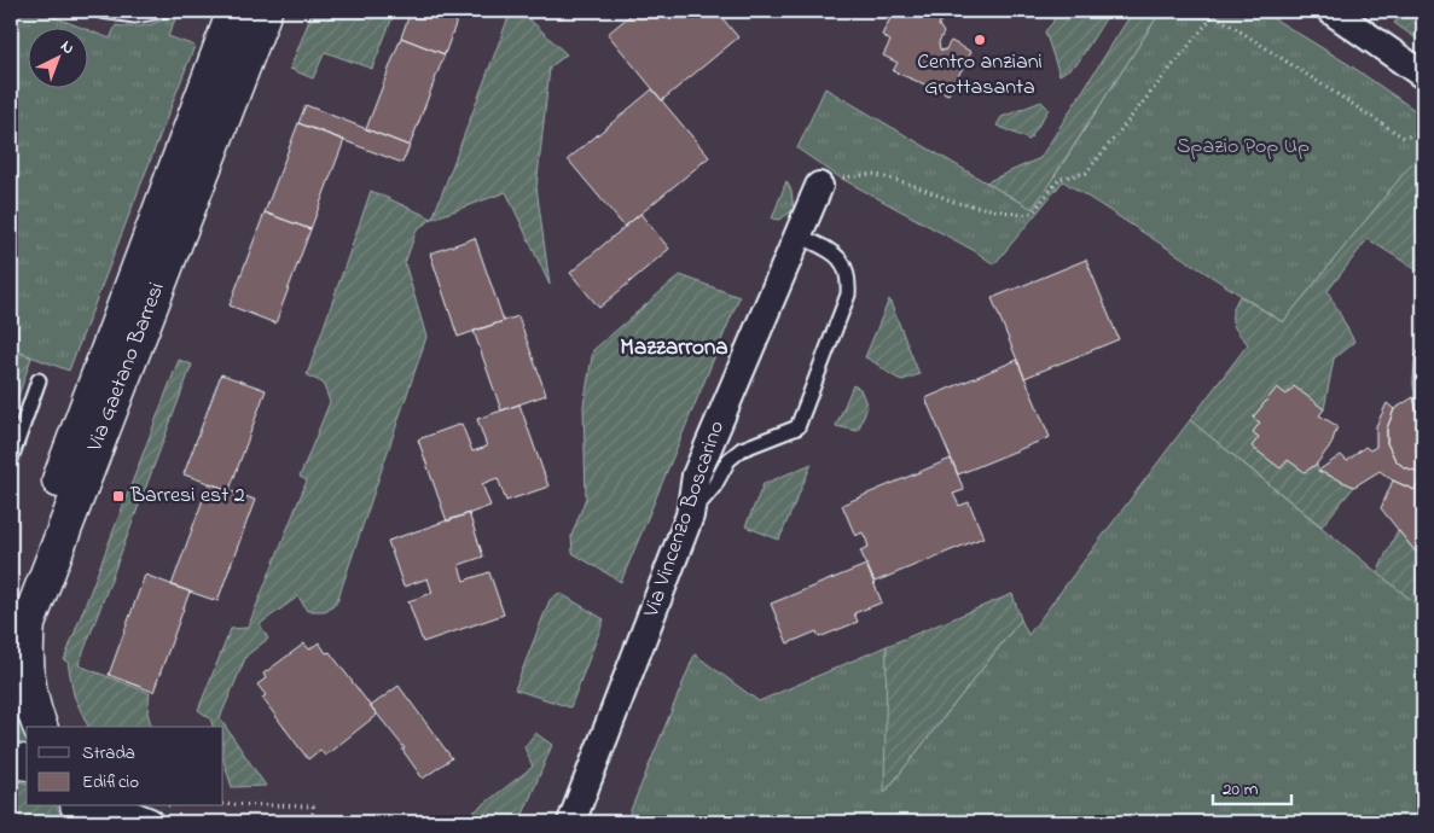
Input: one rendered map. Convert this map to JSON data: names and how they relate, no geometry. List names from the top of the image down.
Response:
{
  "streets": {
    "street": ["Via Gaetano Barresi", "Via Vincenzo Boscarino"]
  },
  "districts": ["Mazzarrona"],
  "parks": ["Spazio Pop Up"],
  "places": {
    "other": ["Centro anziani Grottasanta"],
    "transit": ["Barresi est 2"]
  },
  "legend": ["Strada", "Edificio"],
  "scale_bar": "20 m",
  "north": "top right"
}
